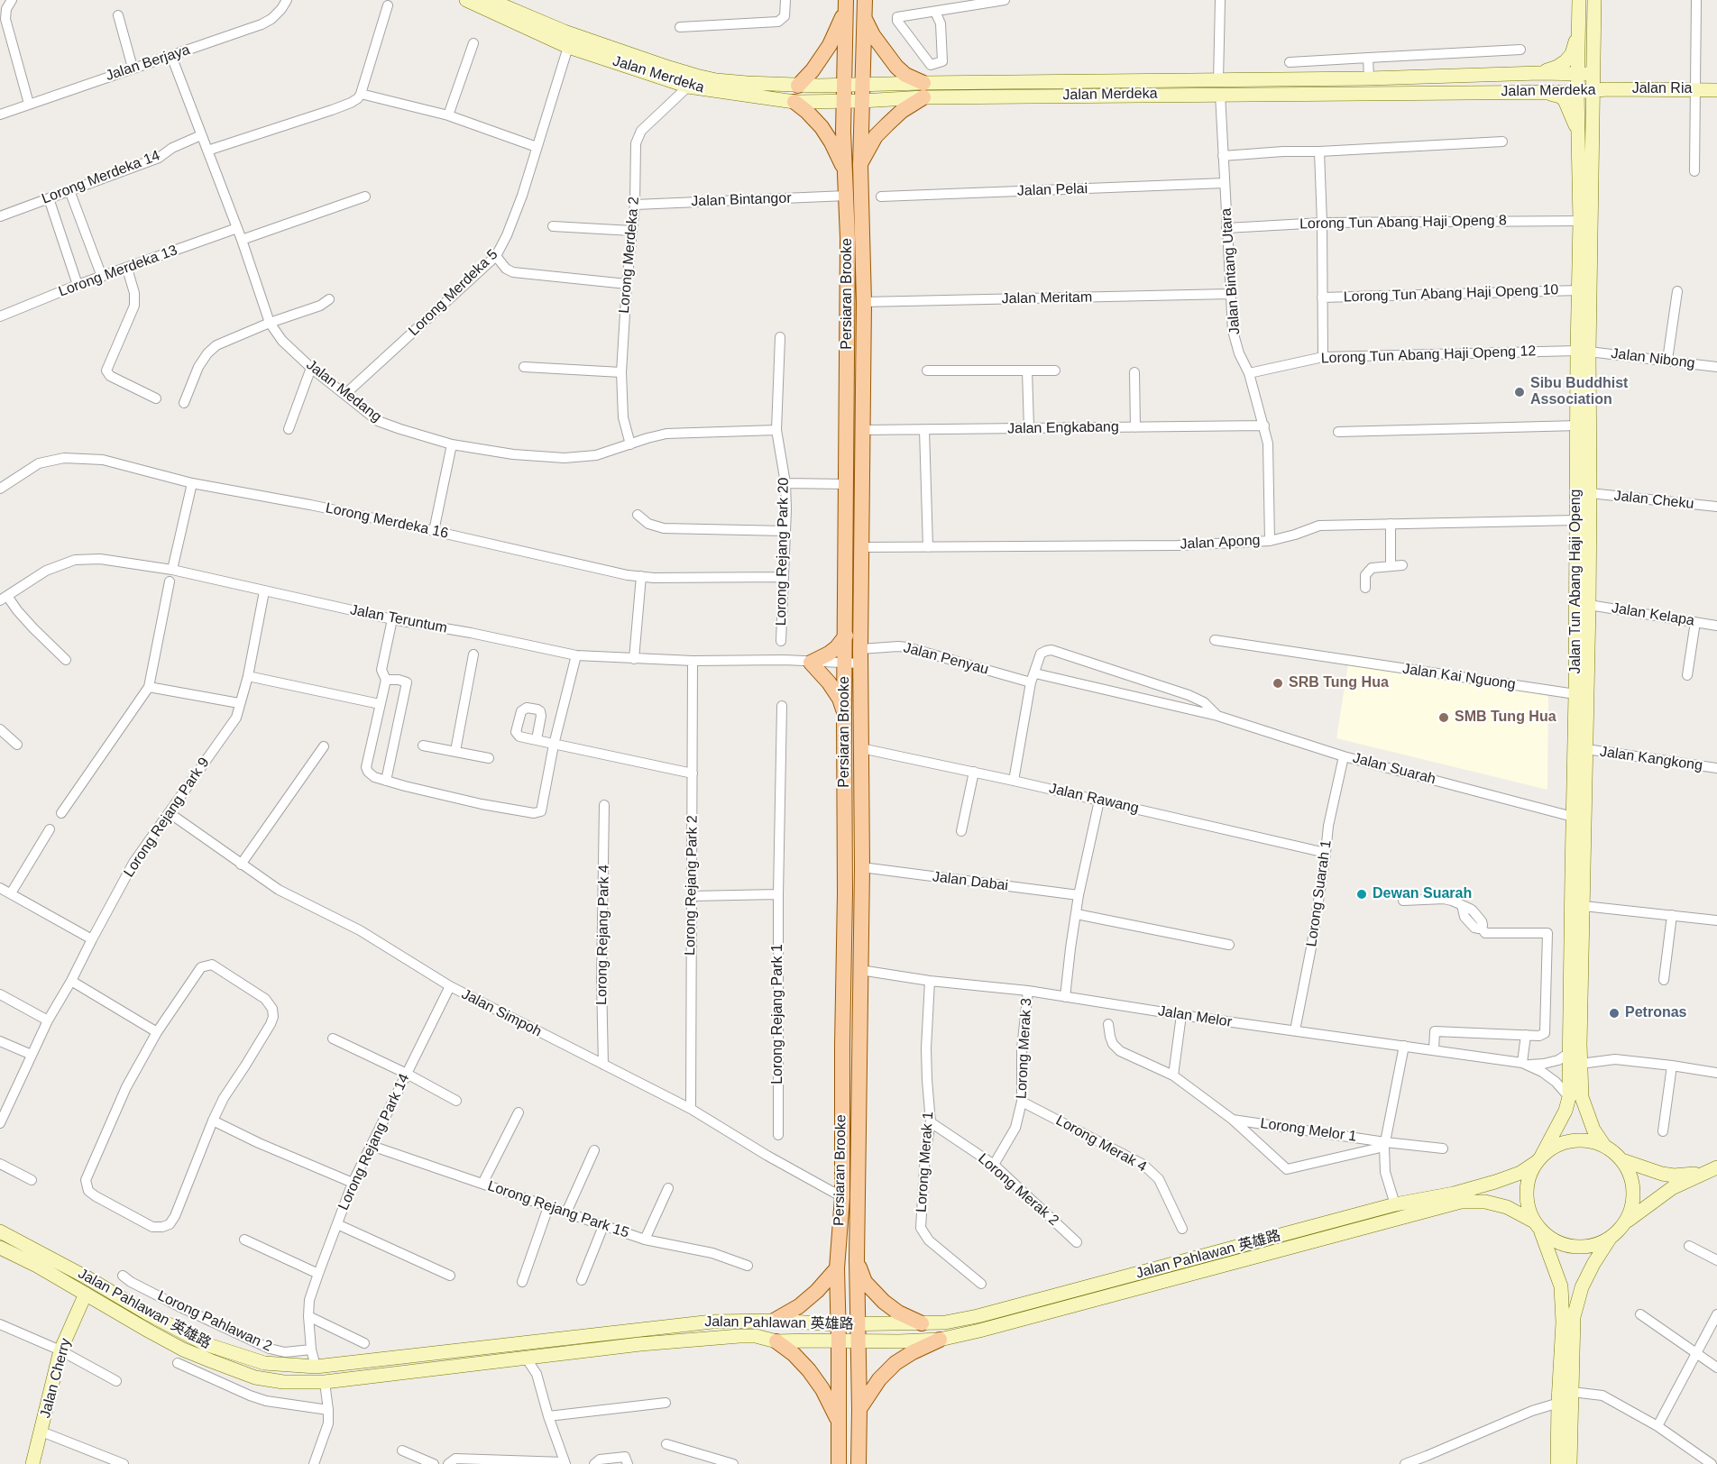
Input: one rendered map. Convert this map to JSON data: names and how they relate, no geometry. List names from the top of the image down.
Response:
{
  "streets": {
    "main road": [
      "Jalan Merdeka",
      "Jalan Ria",
      "Persiaran Brooke",
      "Jalan Tun Abang Haji Openg",
      "Jalan Pahlawan 英雄路",
      "Jalan Cherry"
    ],
    "street": [
      "Jalan Berjaya",
      "Lorong Merdeka 14",
      "Jalan Pelai",
      "Jalan Bintangor",
      "Lorong Tun Abang Haji Openg 8",
      "Lorong Merdeka 2",
      "Lorong Merdeka 13",
      "Jalan Bintang Utara",
      "Lorong Merdeka 5",
      "Lorong Tun Abang Haji Openg 10",
      "Jalan Meritam",
      "Lorong Tun Abang Haji Openg 12",
      "Jalan Nibong",
      "Jalan Medang",
      "Jalan Engkabang",
      "Jalan Cheku",
      "Lorong Merdeka 16",
      "Jalan Apong",
      "Lorong Rejang Park 20",
      "Jalan Kelapa",
      "Jalan Teruntum",
      "Jalan Penyau",
      "Jalan Kai Nguong",
      "Jalan Kangkong",
      "Jalan Suarah",
      "Jalan Rawang",
      "Lorong Rejang Park 9",
      "Jalan Dabai",
      "Lorong Rejang Park 2",
      "Lorong Suarah 1",
      "Lorong Rejang Park 4",
      "Jalan Simpoh",
      "Lorong Rejang Park 1",
      "Jalan Melor",
      "Lorong Merak 3",
      "Lorong Melor 1",
      "Lorong Rejang Park 14",
      "Lorong Merak 4",
      "Lorong Merak 1",
      "Lorong Merak 2",
      "Lorong Rejang Park 15",
      "Lorong Pahlawan 2"
    ]
  },
  "crossings": [
    ["Jalan Berjaya", "Jalan Medang"],
    ["Jalan Merdeka", "Jalan Ria"],
    ["Jalan Merdeka", "Lorong Merdeka 2"],
    ["Jalan Merdeka", "Jalan Bintang Utara"],
    ["Jalan Merdeka", "Lorong Merdeka 5"],
    ["Jalan Merdeka", "Persiaran Brooke"],
    ["Jalan Merdeka", "Jalan Tun Abang Haji Openg"],
    ["Lorong Merdeka 14", "Jalan Medang"],
    ["Jalan Pelai", "Jalan Bintang Utara"],
    ["Jalan Bintangor", "Lorong Merdeka 2"],
    ["Jalan Bintangor", "Persiaran Brooke"],
    ["Lorong Tun Abang Haji Openg 8", "Jalan Bintang Utara"],
    ["Lorong Tun Abang Haji Openg 8", "Jalan Tun Abang Haji Openg"],
    ["Lorong Merdeka 2", "Jalan Medang"],
    ["Lorong Merdeka 13", "Jalan Medang"],
    ["Jalan Bintang Utara", "Jalan Meritam"],
    ["Jalan Bintang Utara", "Lorong Tun Abang Haji Openg 12"],
    ["Jalan Bintang Utara", "Jalan Engkabang"],
    ["Jalan Bintang Utara", "Jalan Apong"],
    ["Lorong Merdeka 5", "Jalan Medang"],
    ["Persiaran Brooke", "Jalan Meritam"],
    ["Persiaran Brooke", "Jalan Engkabang"],
    ["Persiaran Brooke", "Jalan Apong"],
    ["Persiaran Brooke", "Jalan Penyau"],
    ["Persiaran Brooke", "Jalan Rawang"],
    ["Persiaran Brooke", "Jalan Dabai"],
    ["Persiaran Brooke", "Jalan Simpoh"],
    ["Persiaran Brooke", "Jalan Melor"],
    ["Persiaran Brooke", "Jalan Pahlawan 英雄路"],
    ["Lorong Tun Abang Haji Openg 10", "Jalan Tun Abang Haji Openg"],
    ["Lorong Tun Abang Haji Openg 12", "Jalan Nibong"],
    ["Lorong Tun Abang Haji Openg 12", "Jalan Tun Abang Haji Openg"],
    ["Jalan Nibong", "Jalan Tun Abang Haji Openg"],
    ["Jalan Medang", "Lorong Rejang Park 20"],
    ["Jalan Cheku", "Jalan Tun Abang Haji Openg"],
    ["Lorong Merdeka 16", "Lorong Rejang Park 20"],
    ["Jalan Apong", "Jalan Tun Abang Haji Openg"],
    ["Jalan Tun Abang Haji Openg", "Jalan Kelapa"],
    ["Jalan Tun Abang Haji Openg", "Jalan Kai Nguong"],
    ["Jalan Tun Abang Haji Openg", "Jalan Kangkong"],
    ["Jalan Tun Abang Haji Openg", "Jalan Suarah"],
    ["Jalan Tun Abang Haji Openg", "Jalan Melor"],
    ["Jalan Tun Abang Haji Openg", "Jalan Pahlawan 英雄路"],
    ["Jalan Teruntum", "Jalan Penyau"],
    ["Jalan Teruntum", "Lorong Rejang Park 9"],
    ["Jalan Teruntum", "Lorong Rejang Park 2"],
    ["Jalan Penyau", "Jalan Suarah"],
    ["Jalan Suarah", "Jalan Rawang"],
    ["Jalan Suarah", "Lorong Suarah 1"],
    ["Jalan Rawang", "Lorong Suarah 1"],
    ["Lorong Rejang Park 9", "Jalan Simpoh"],
    ["Lorong Rejang Park 2", "Jalan Simpoh"],
    ["Lorong Suarah 1", "Jalan Melor"],
    ["Lorong Rejang Park 4", "Jalan Simpoh"],
    ["Jalan Simpoh", "Lorong Rejang Park 14"],
    ["Jalan Melor", "Lorong Merak 3"],
    ["Jalan Melor", "Lorong Merak 1"],
    ["Lorong Merak 3", "Lorong Merak 4"],
    ["Lorong Merak 3", "Lorong Merak 2"],
    ["Lorong Rejang Park 14", "Lorong Rejang Park 15"],
    ["Lorong Rejang Park 14", "Jalan Pahlawan 英雄路"],
    ["Lorong Rejang Park 14", "Lorong Pahlawan 2"],
    ["Lorong Merak 1", "Lorong Merak 2"],
    ["Jalan Pahlawan 英雄路", "Jalan Cherry"]
  ],
  "places": [
    "Sibu Buddhist Association",
    "SRB Tung Hua",
    "SMB Tung Hua",
    "Dewan Suarah",
    "Petronas"
  ]
}
